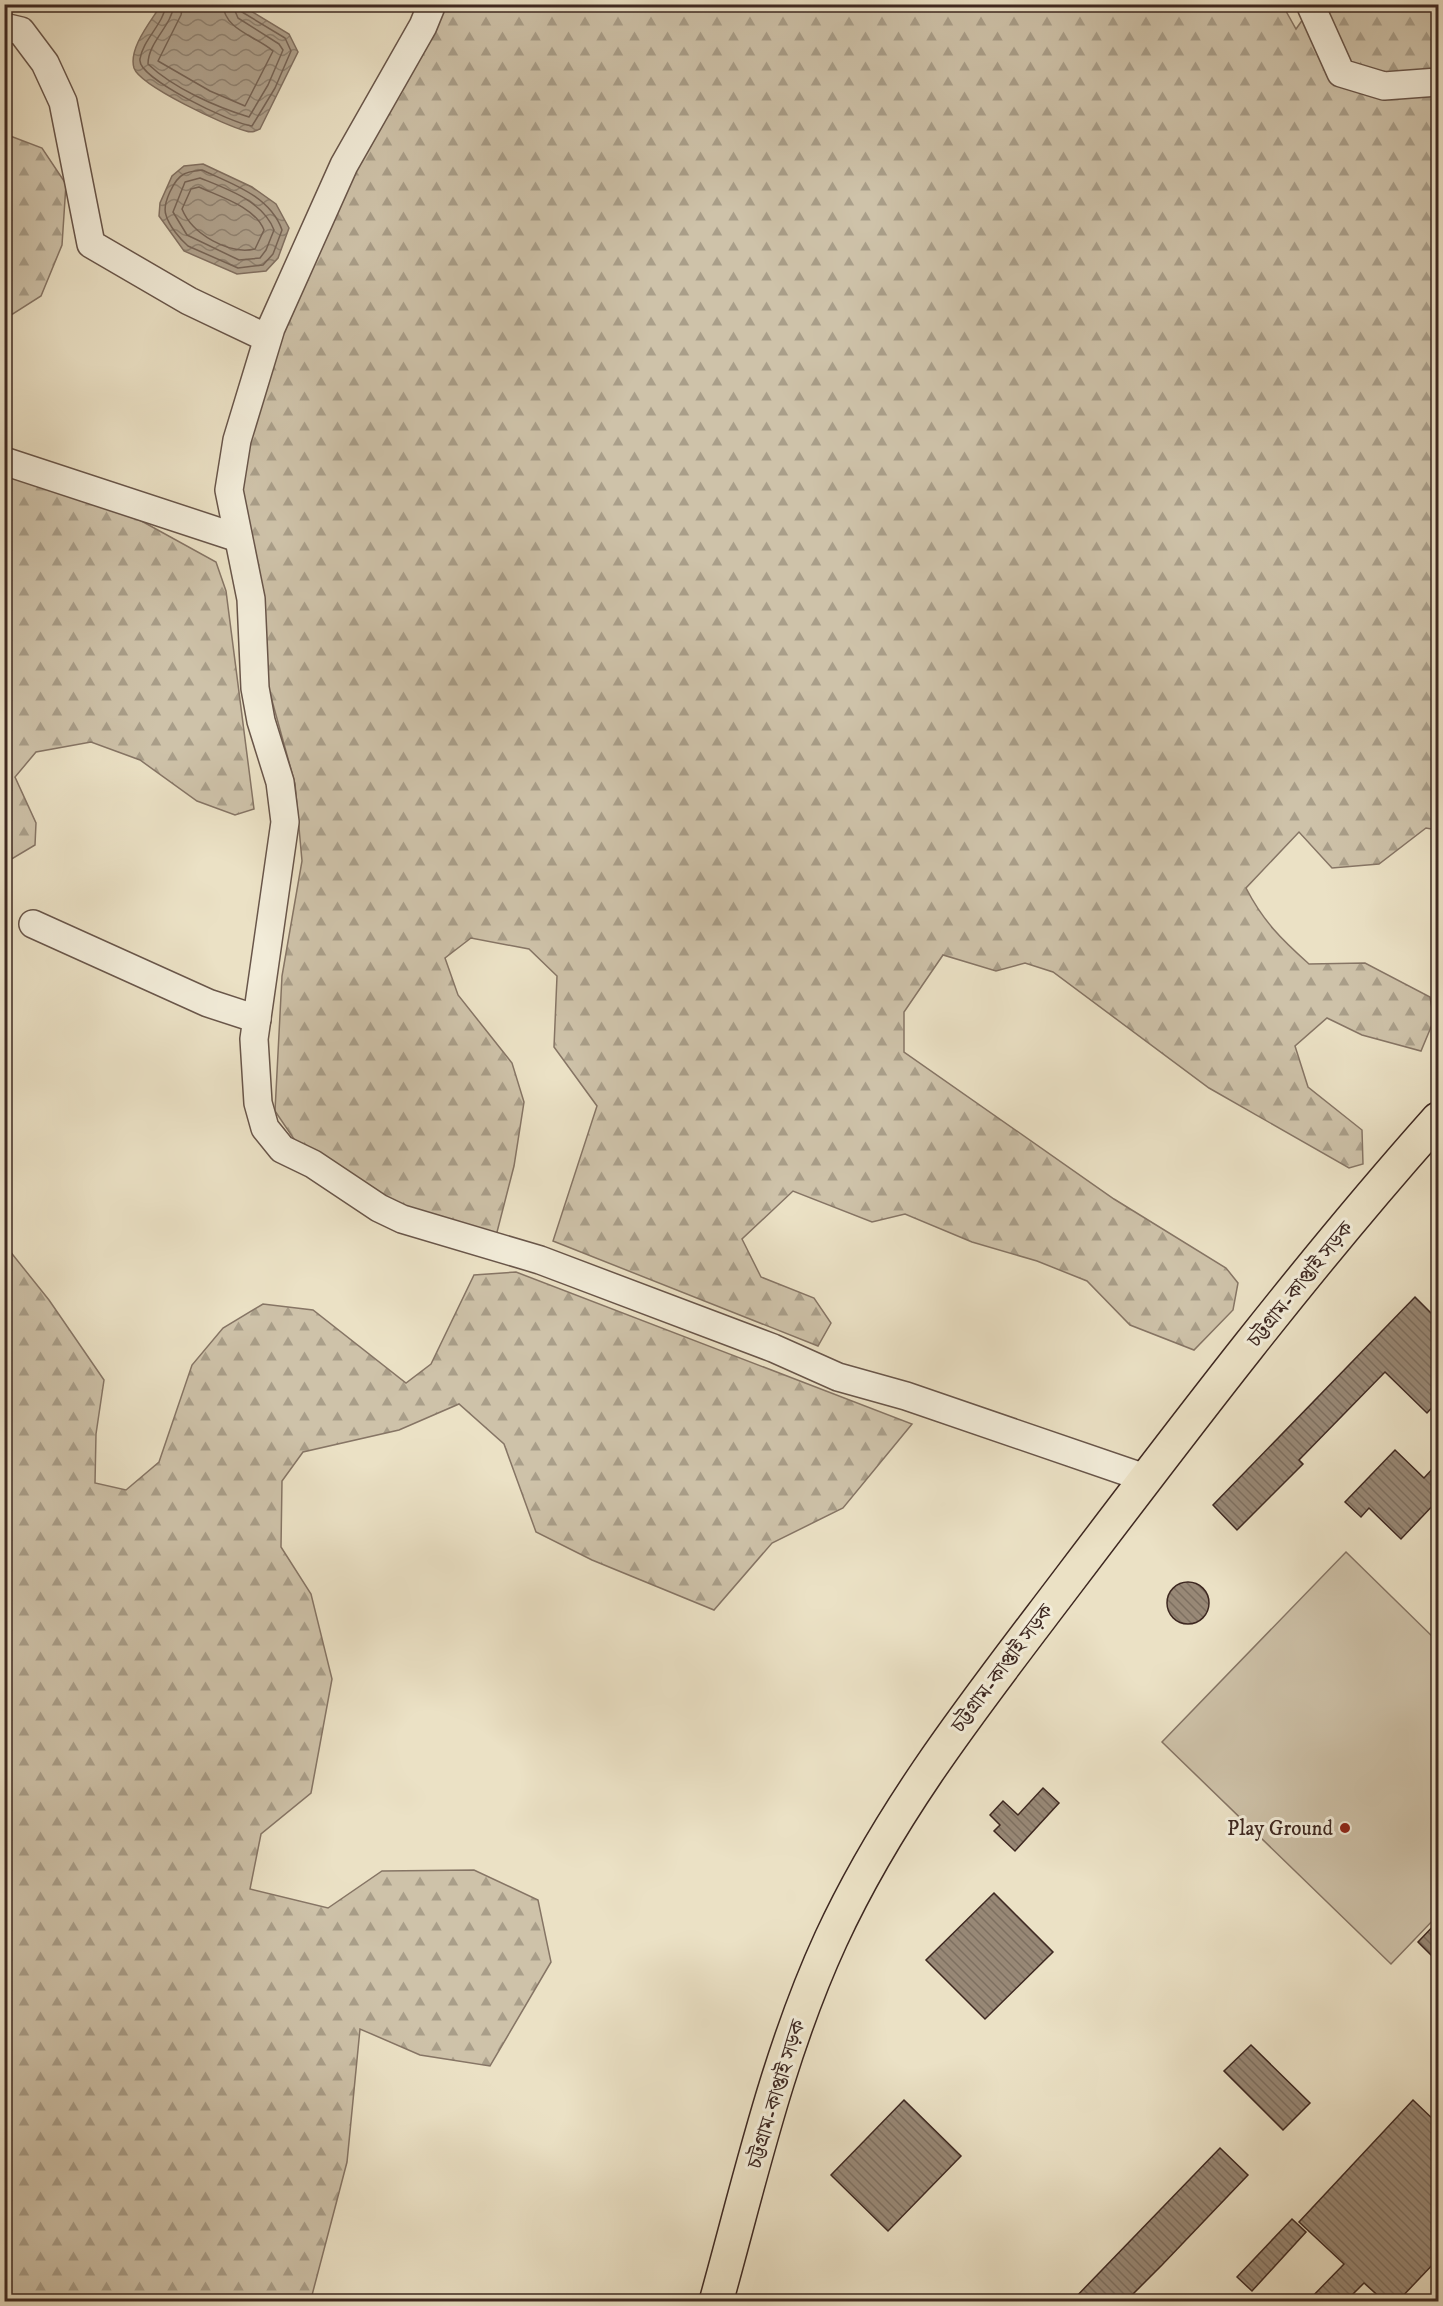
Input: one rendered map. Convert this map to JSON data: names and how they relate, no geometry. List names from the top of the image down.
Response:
{
  "streets": {
    "main road": ["চট্টগ্রাম-কাপ্তাই সড়ক"]
  },
  "places": ["Play Ground"]
}
